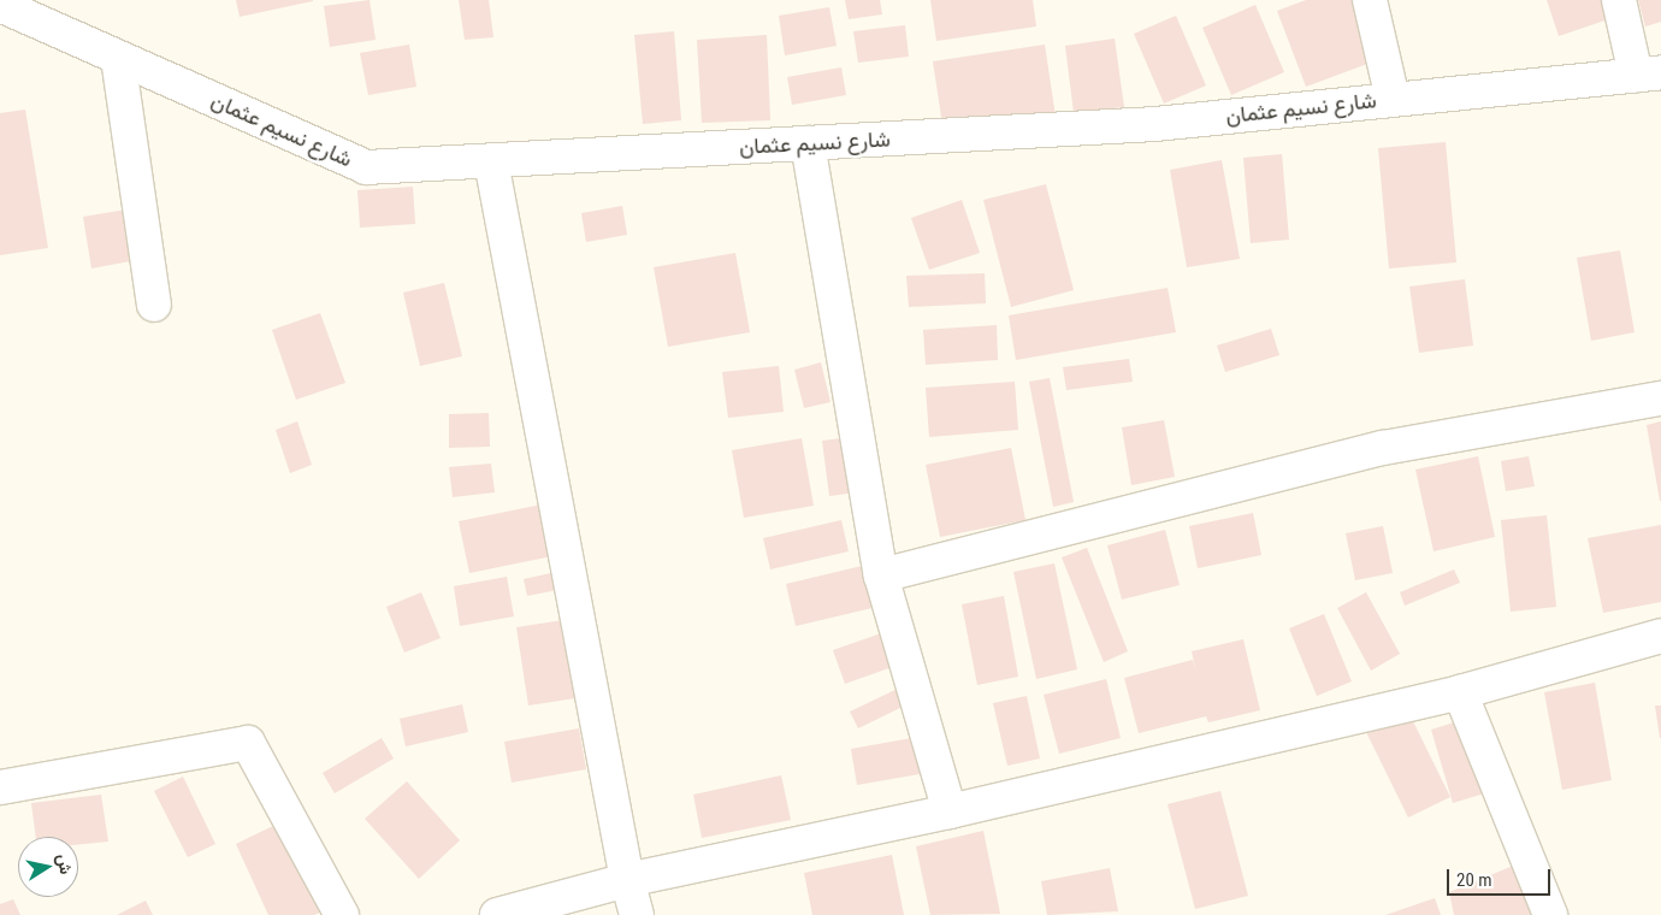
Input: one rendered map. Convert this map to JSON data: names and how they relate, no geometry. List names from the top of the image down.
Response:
{
  "streets": {
    "street": ["شارع نسيم عثمان"]
  },
  "scale_bar": "20 m",
  "north": "right"
}
